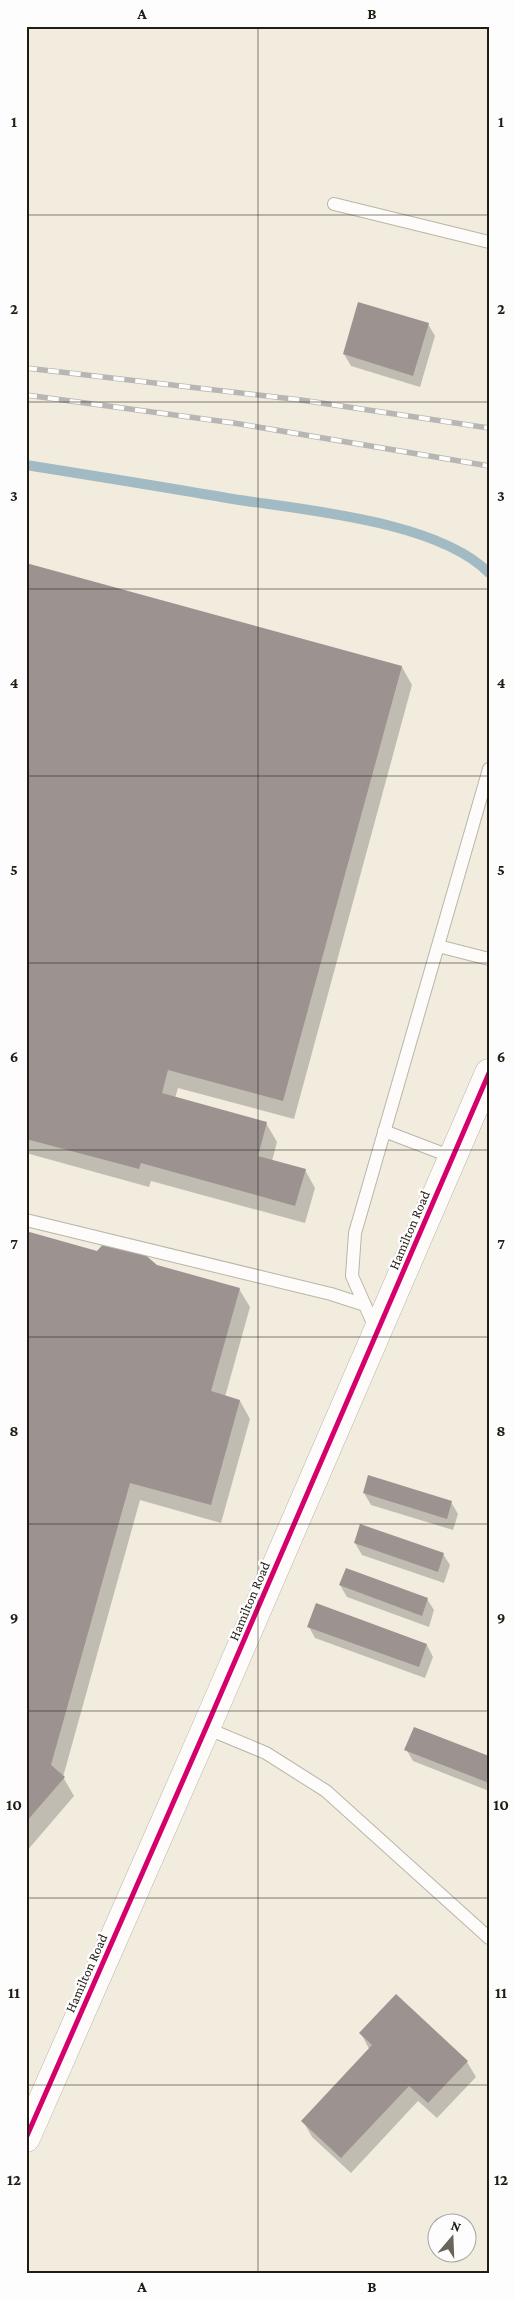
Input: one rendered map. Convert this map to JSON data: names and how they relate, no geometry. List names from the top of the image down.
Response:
{
  "streets": {
    "street": ["Hamilton Road"]
  },
  "north": "top",
  "grid": {
    "columns": ["A", "B"],
    "rows": [
      "1",
      "2",
      "3",
      "4",
      "5",
      "6",
      "7",
      "8",
      "9",
      "10",
      "11",
      "12"
    ]
  }
}
